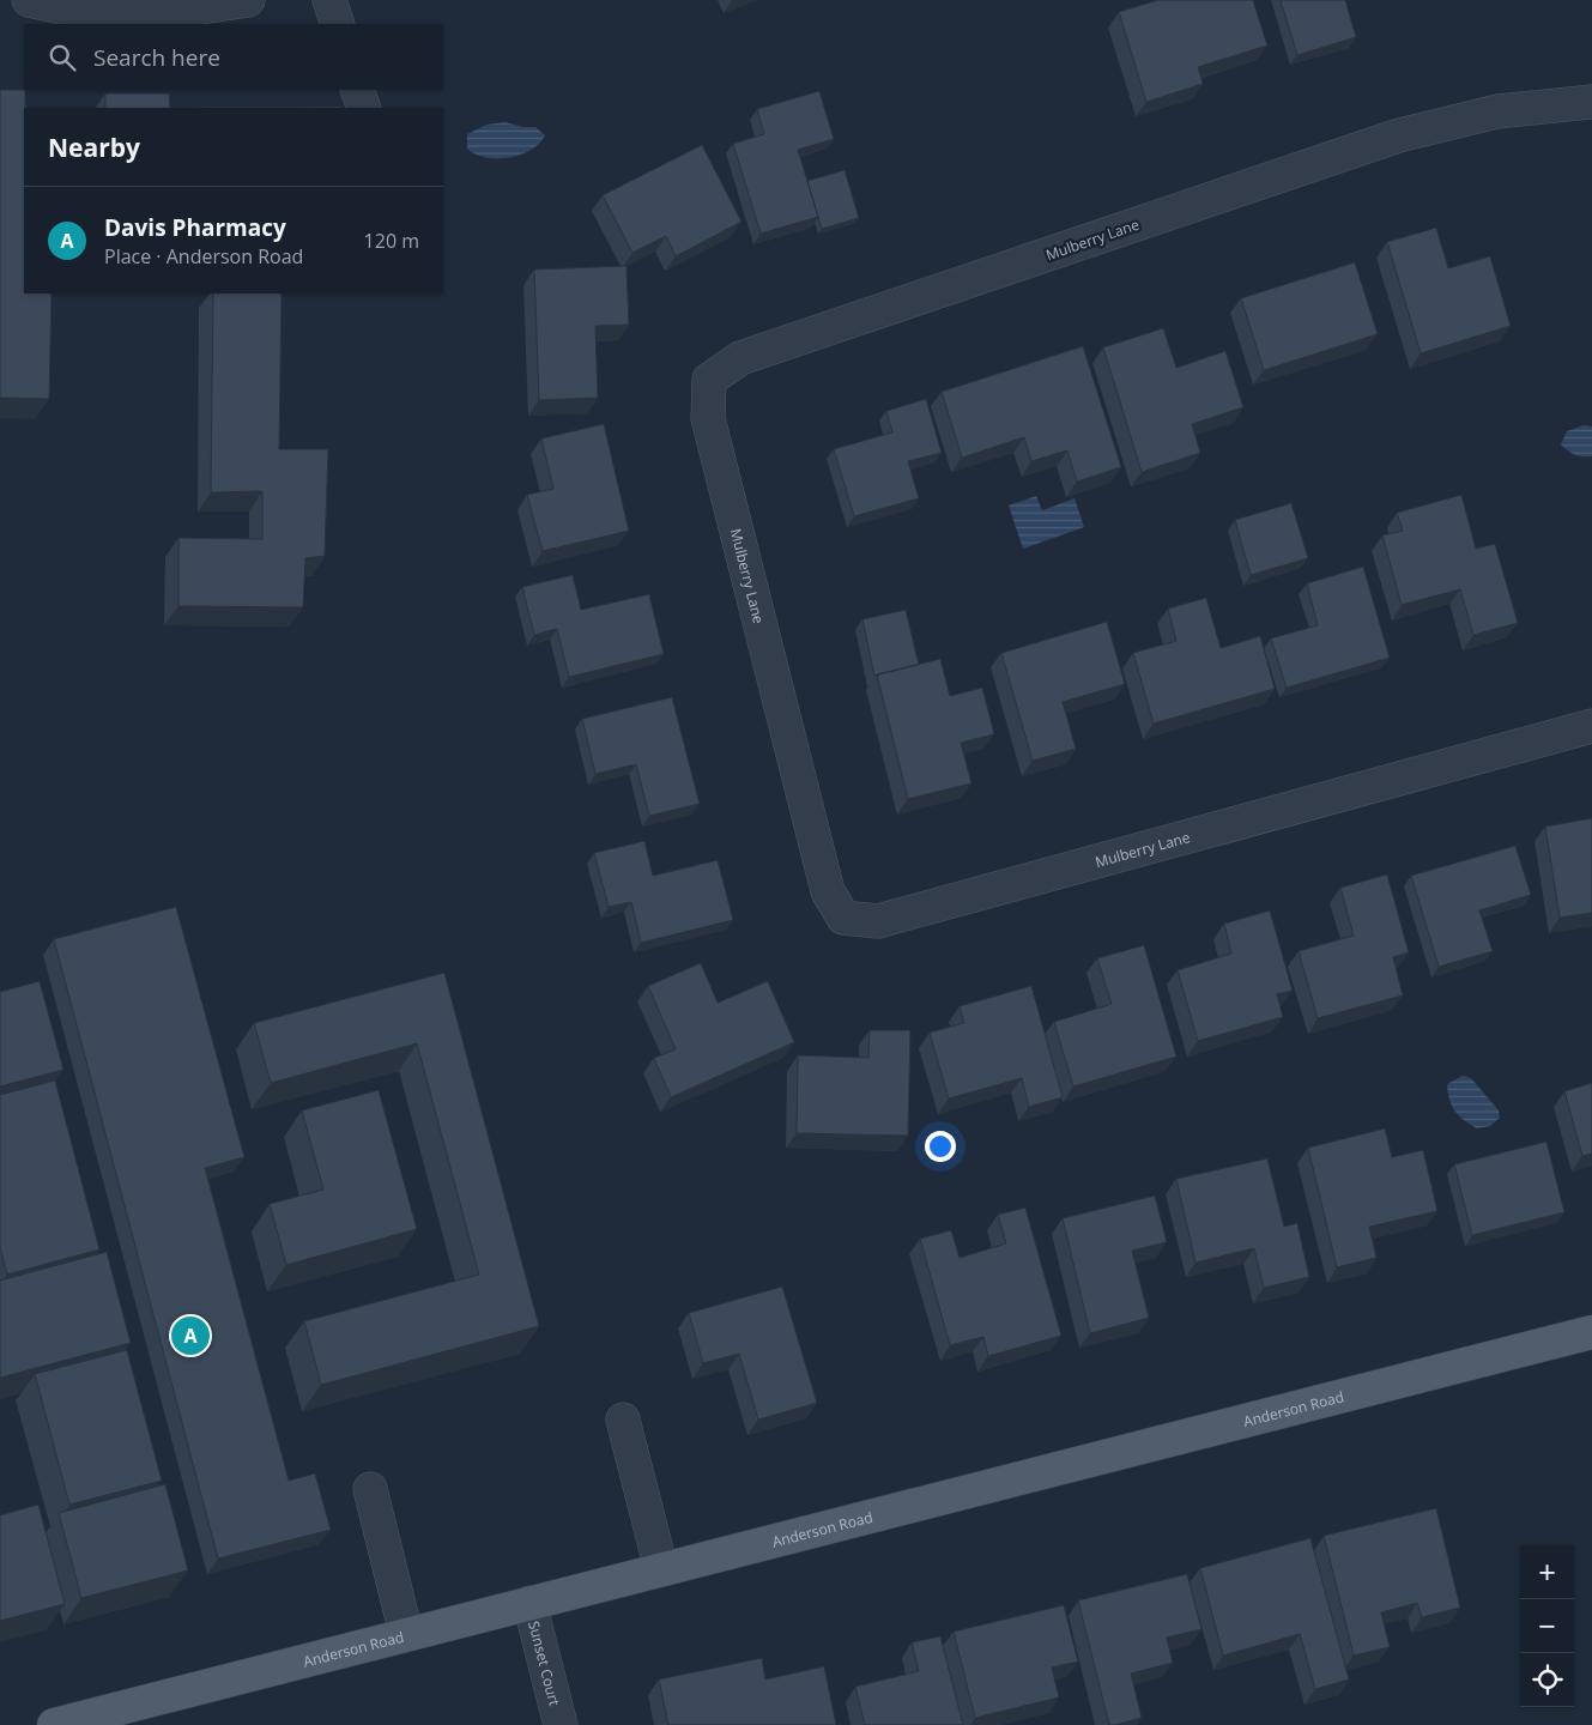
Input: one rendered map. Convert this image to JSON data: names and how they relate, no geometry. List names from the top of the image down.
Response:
{
  "streets": {
    "main road": ["Anderson Road"],
    "street": ["Mulberry Lane", "Sunset Court"]
  },
  "crossings": [
    ["Anderson Road", "Sunset Court"]
  ],
  "page": {
    "search": "Search here",
    "heading": "Nearby",
    "list": [
      {
        "mark": "A",
        "name": "Davis Pharmacy",
        "note": "Place · Anderson Road",
        "value": "120 m"
      }
    ],
    "pins": "A",
    "map_buttons": ["+", "−"]
  }
}
